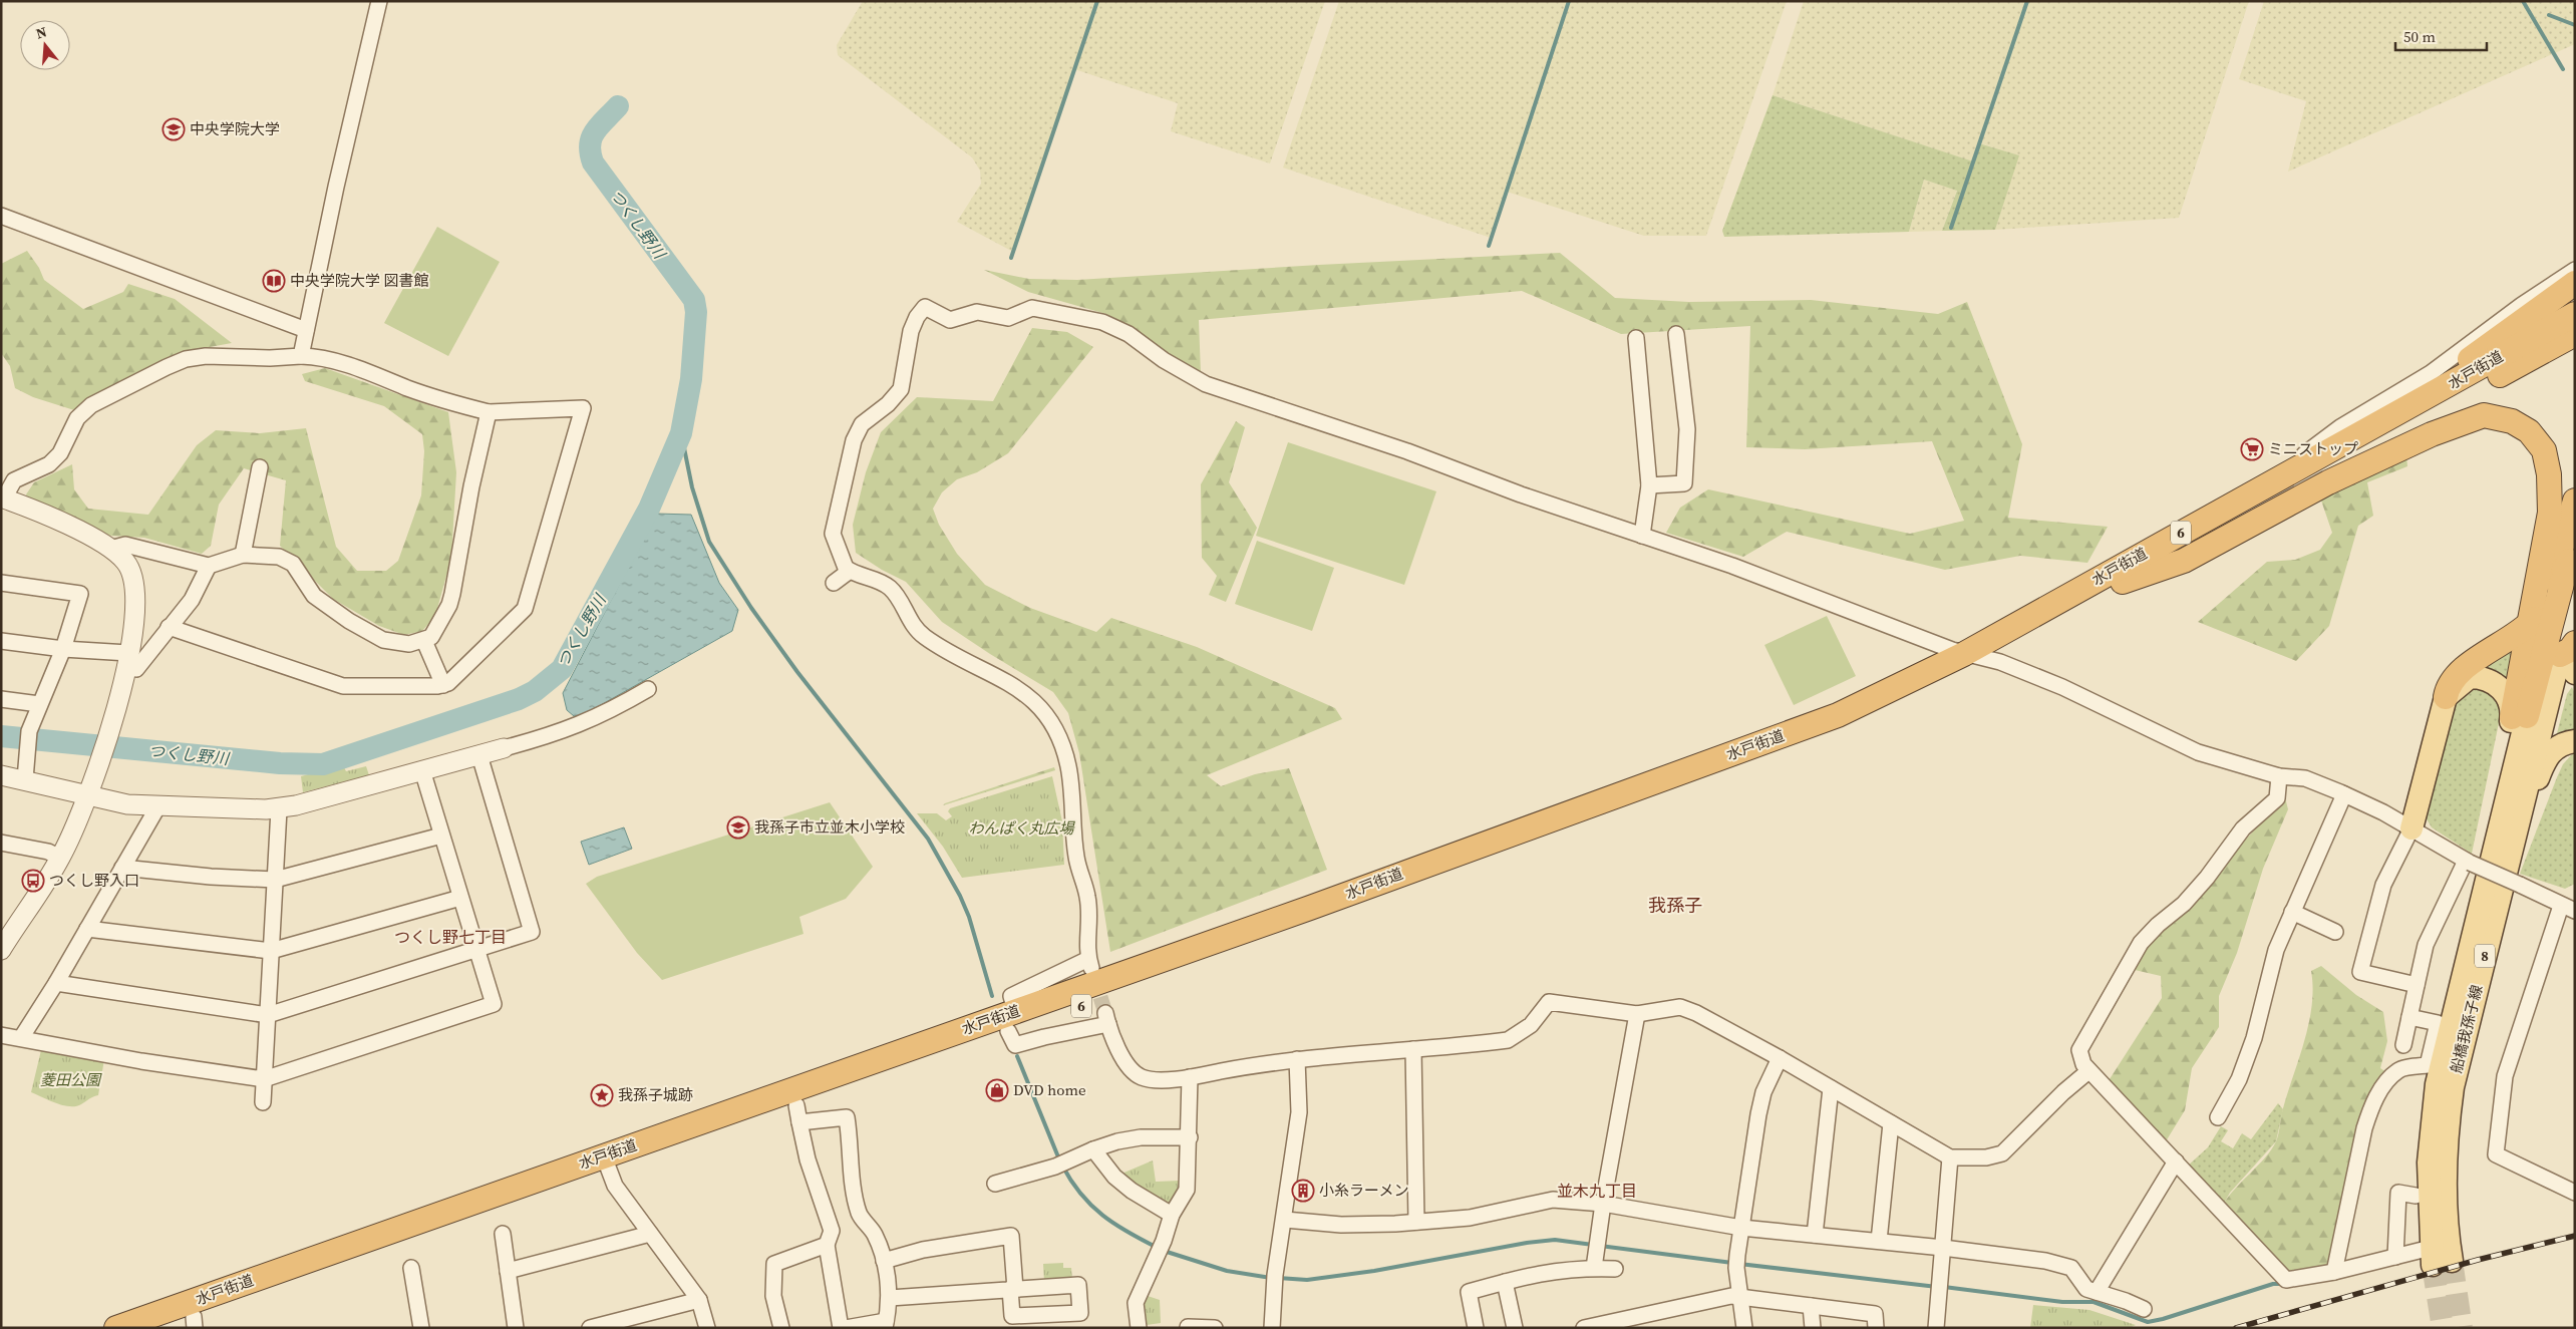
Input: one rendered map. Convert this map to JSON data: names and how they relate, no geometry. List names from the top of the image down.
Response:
{
  "streets": {
    "highway": ["水戸街道", "6"],
    "main road": ["8", "船橋我孫子線"]
  },
  "districts": ["我孫子", "つくし野七丁目", "並木九丁目"],
  "water": ["つくし野川"],
  "parks": ["わんぱく丸広場", "菱田公園"],
  "places": {
    "school or university": ["中央学院大学", "我孫子市立並木小学校"],
    "library": ["中央学院大学 図書館"],
    "supermarket": ["ミニストップ"],
    "bus stop": ["つくし野入口"],
    "shop": ["DVD home"],
    "place": ["我孫子城跡"],
    "building": ["小糸ラーメン"]
  },
  "scale_bar": "50 m",
  "north": "top"
}
